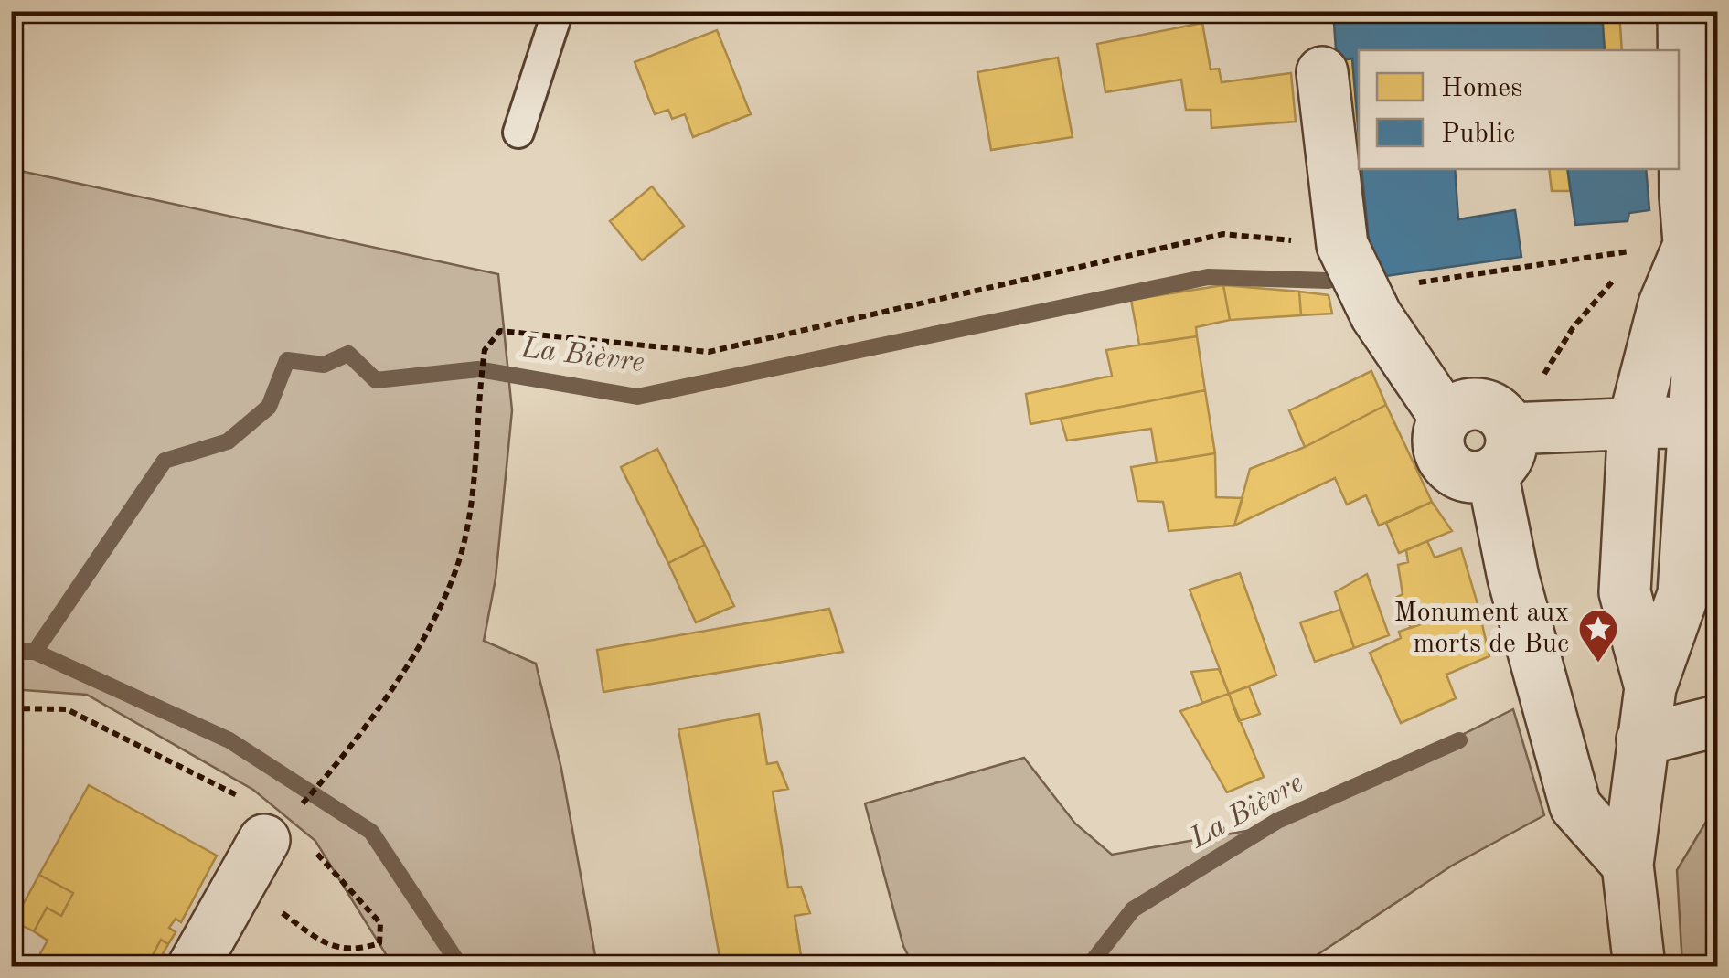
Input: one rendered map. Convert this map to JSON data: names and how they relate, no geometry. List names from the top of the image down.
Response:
{
  "water": ["La Bièvre"],
  "places": {
    "place": ["Monument aux morts de Buc"]
  },
  "legend": ["Homes", "Public"]
}
